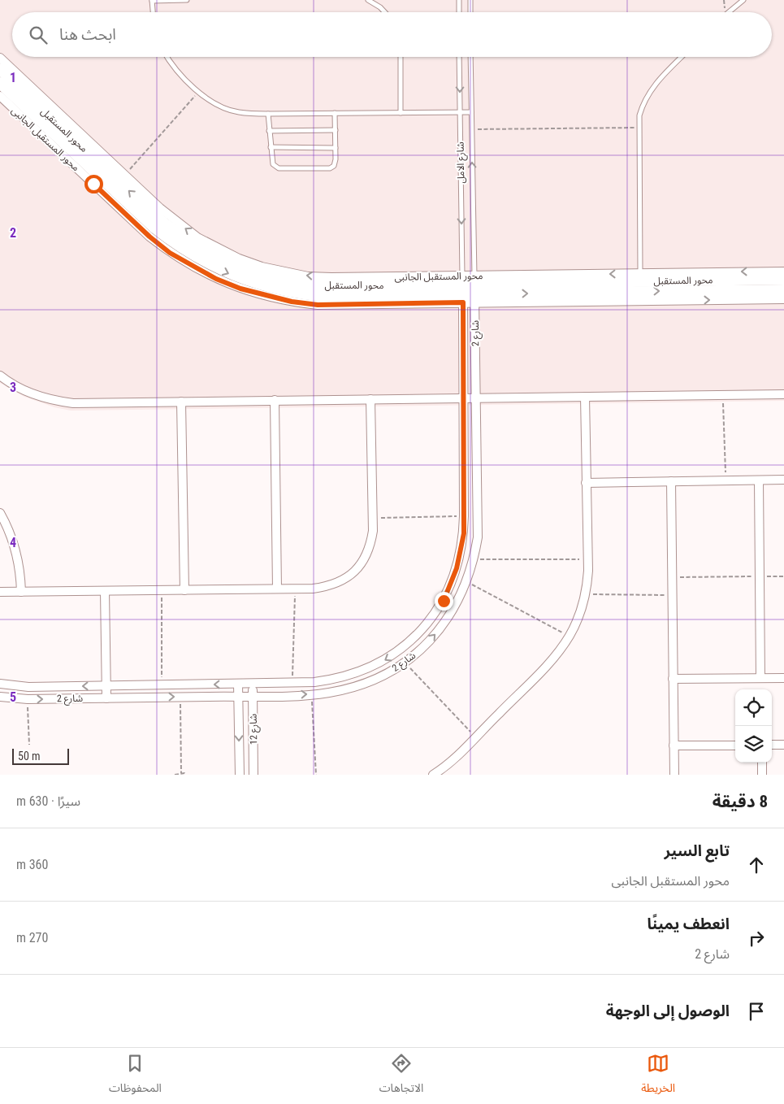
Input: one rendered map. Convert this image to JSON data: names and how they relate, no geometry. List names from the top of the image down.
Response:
{
  "streets": {
    "street": [
      "محور المستقبل",
      "محور المستقبل الجانبى",
      "شارع 2",
      "شارع 12"
    ],
    "lane": ["شارع الامل"]
  },
  "crossings": [
    ["محور المستقبل", "محور المستقبل الجانبى"],
    ["محور المستقبل", "شارع الامل"],
    ["محور المستقبل", "شارع 2"],
    ["محور المستقبل الجانبى", "شارع الامل"],
    ["محور المستقبل الجانبى", "شارع 2"],
    ["شارع الامل", "شارع 2"],
    ["شارع 2", "شارع 12"]
  ],
  "scale_bar": "50 m",
  "page": {
    "search": "ابحث هنا",
    "scale": "50 m",
    "heading": ["8 دقيقة", "سيرًا · 630 m"],
    "list": [
      ["تابع السير", "محور المستقبل الجانبى", "360 m"],
      ["انعطف يمينًا", "شارع 2", "270 m"],
      "الوصول إلى الوجهة"
    ],
    "nav": ["الخريطة", "الاتجاهات", "المحفوظات"]
  },
  "grid": {
    "rows": [
      "1",
      "2",
      "3",
      "4",
      "5"
    ]
  }
}
